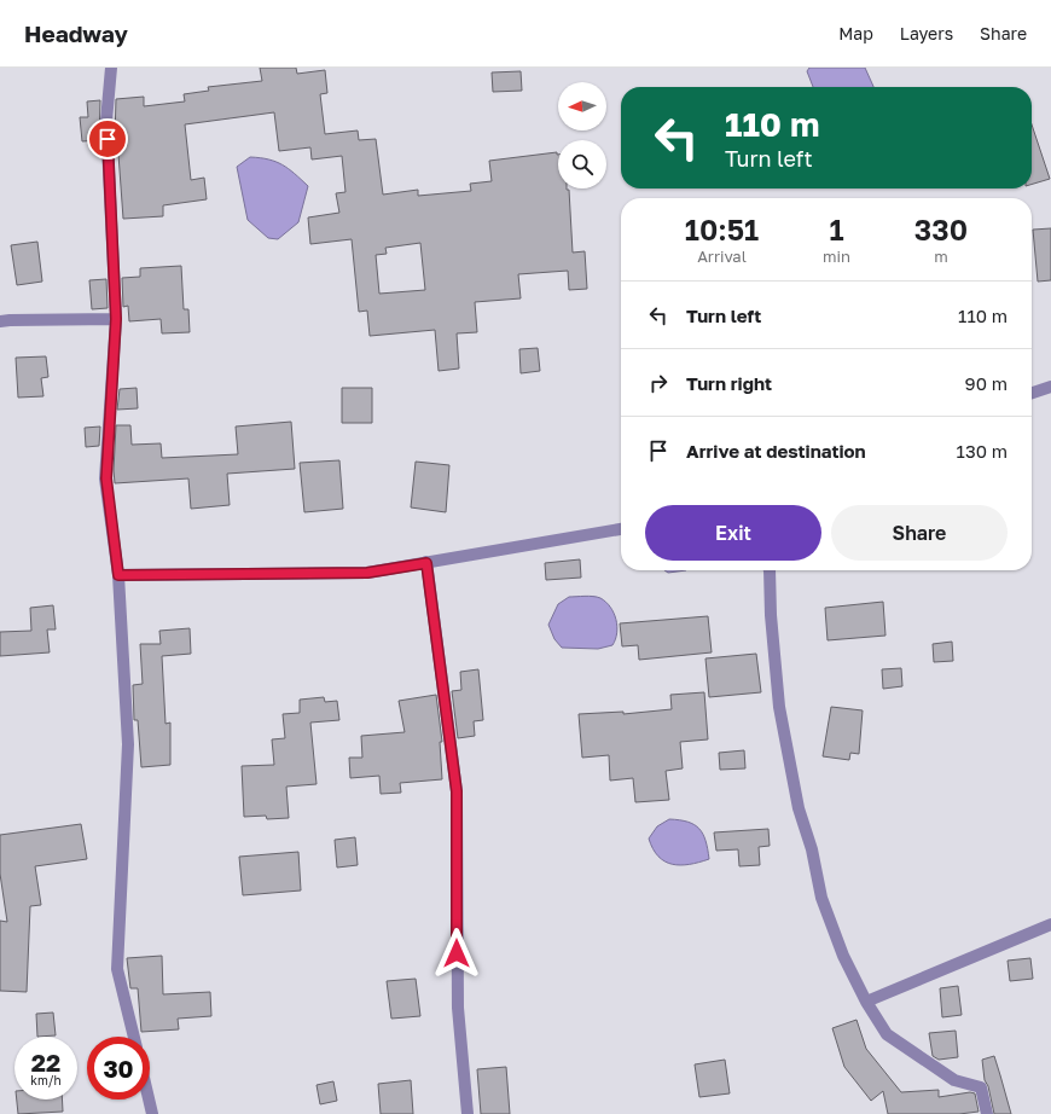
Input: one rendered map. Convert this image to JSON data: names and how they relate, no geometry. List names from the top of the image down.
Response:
{
  "north": "left",
  "page": {
    "header": "Headway",
    "nav": ["Map", "Layers", "Share"],
    "turn": ["110 m", "Turn left"],
    "eta": [
      "10:51",
      "Arrival",
      "1",
      "min",
      "330",
      "m"
    ],
    "list": [
      {
        "name": "Turn left",
        "value": "110 m"
      },
      {
        "name": "Turn right",
        "value": "90 m"
      },
      {
        "name": "Arrive at destination",
        "value": "130 m"
      }
    ],
    "buttons": ["Exit", "Share"],
    "speed": "22 km/h",
    "limit": "30"
  }
}
